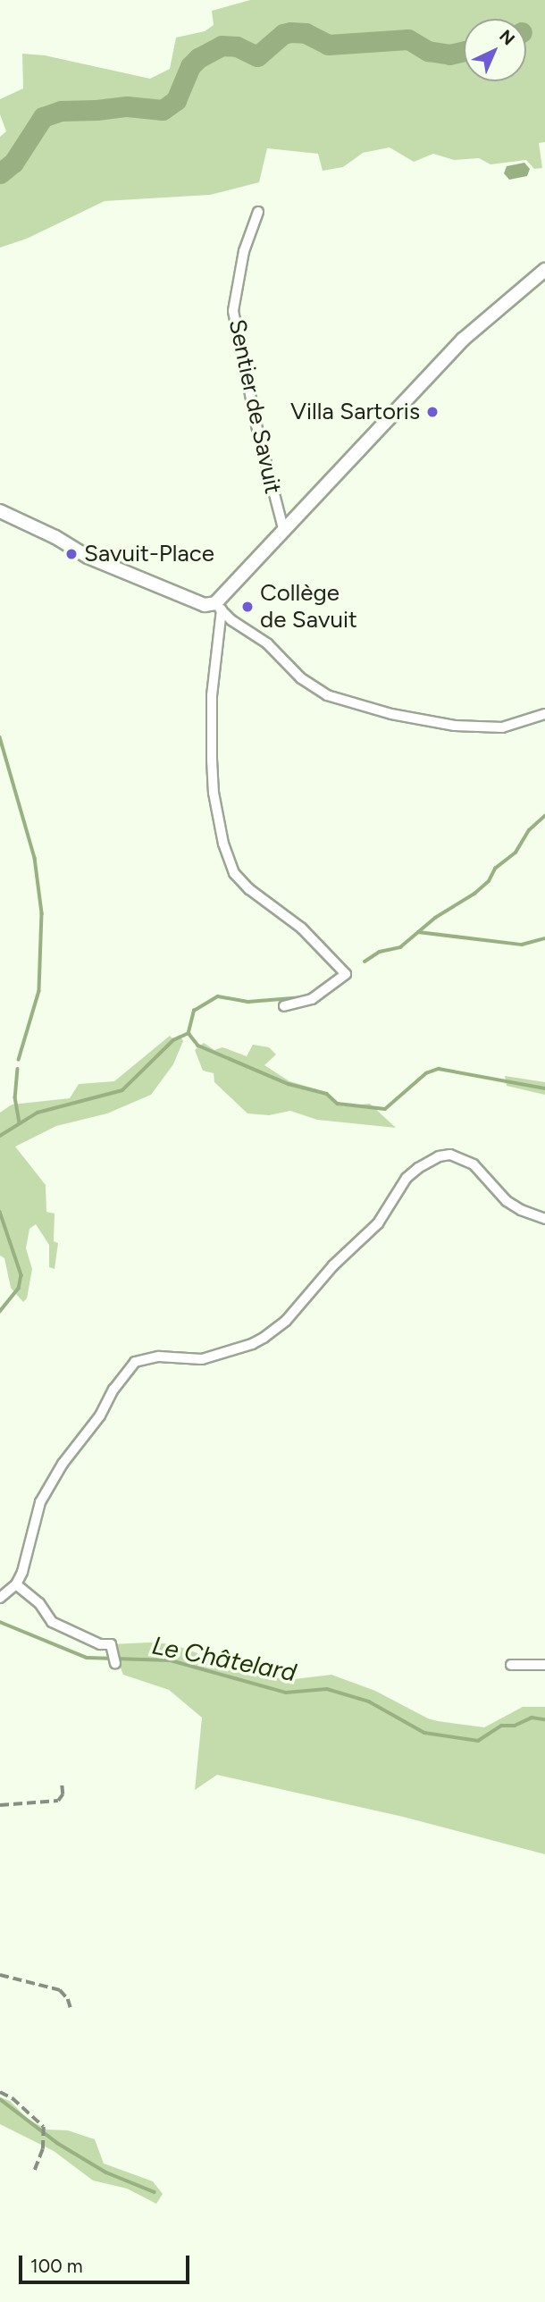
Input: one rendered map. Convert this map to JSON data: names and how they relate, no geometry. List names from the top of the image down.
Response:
{
  "streets": {
    "street": ["Sentier de Savuit"]
  },
  "water": ["Le Châtelard"],
  "places": ["Villa Sartoris", "Savuit-Place", "Collège de Savuit"],
  "scale_bar": "100 m",
  "north": "top right"
}
